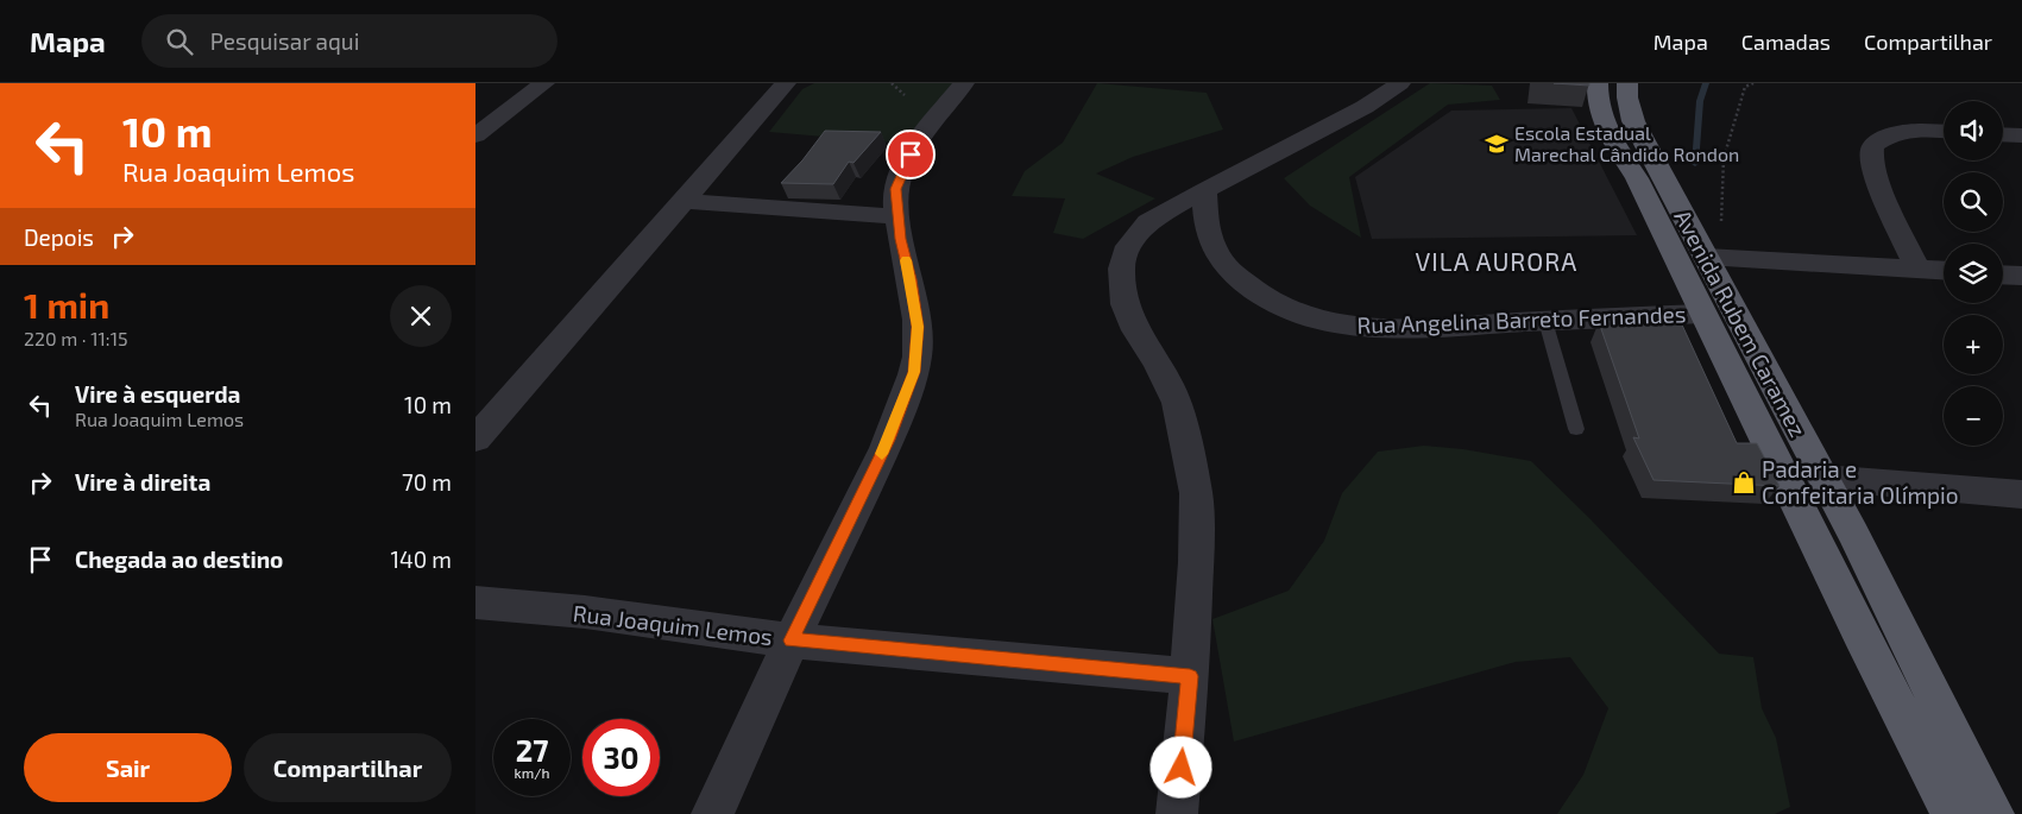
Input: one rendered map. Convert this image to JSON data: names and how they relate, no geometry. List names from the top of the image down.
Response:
{
  "streets": {
    "highway": ["Avenida Rubem Caramez"],
    "street": ["Rua Angelina Barreto Fernandes", "Rua Joaquim Lemos"]
  },
  "crossings": [
    ["Rua Angelina Barreto Fernandes", "Avenida Rubem Caramez"]
  ],
  "districts": ["VILA AURORA"],
  "places": {
    "school or university": ["Escola Estadual Marechal Cândido Rondon"],
    "shop": ["Padaria e Confeitaria Olímpio"]
  },
  "page": {
    "header": "Mapa",
    "search": "Pesquisar aqui",
    "nav": ["Mapa", "Camadas", "Compartilhar"],
    "turn": ["10 m", "Rua Joaquim Lemos"],
    "map_buttons": ["+", "−"],
    "then": "Depois",
    "heading": ["1 min", "220 m · 11:15"],
    "list": [
      {
        "name": "Vire à esquerda",
        "note": "Rua Joaquim Lemos",
        "value": "10 m"
      },
      {
        "name": "Vire à direita",
        "value": "70 m"
      },
      {
        "name": "Chegada ao destino",
        "value": "140 m"
      }
    ],
    "speed": "27 km/h",
    "limit": "30",
    "buttons": ["Sair", "Compartilhar"]
  }
}
